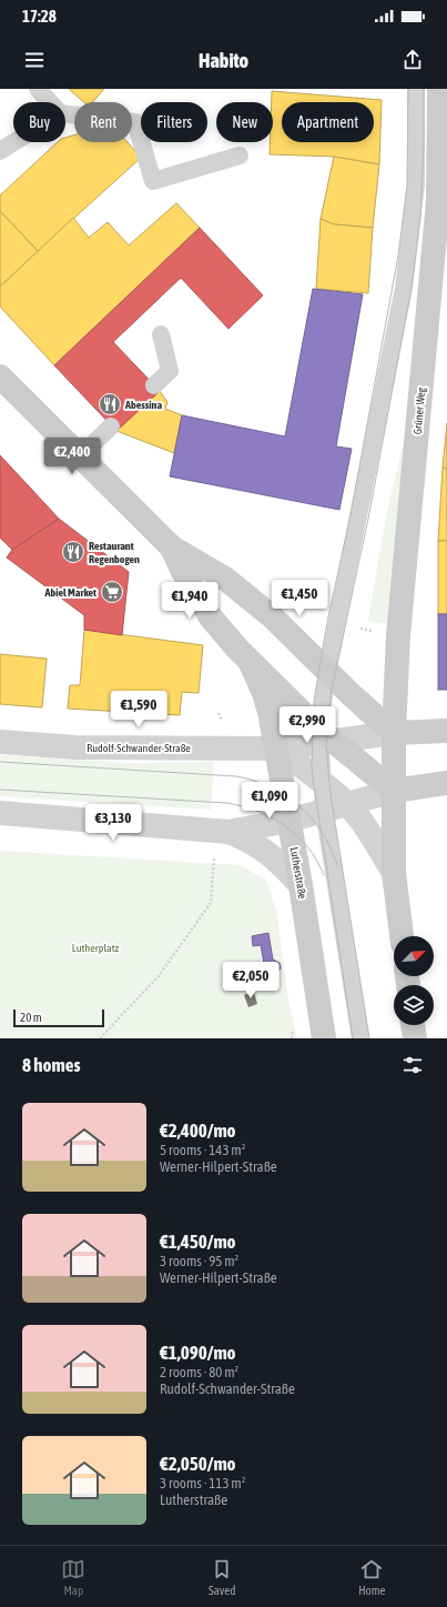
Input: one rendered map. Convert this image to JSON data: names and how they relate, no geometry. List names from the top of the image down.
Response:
{
  "streets": {
    "main road": ["Grüner Weg", "Lutherstraße"],
    "street": ["Rudolf-Schwander-Straße"]
  },
  "crossings": [
    ["Grüner Weg", "Rudolf-Schwander-Straße"],
    ["Rudolf-Schwander-Straße", "Lutherstraße"]
  ],
  "parks": ["Lutherplatz"],
  "places": {
    "restaurant": ["Abessina", "Restaurant Regenbogen"],
    "supermarket": ["Abiel Market"]
  },
  "scale_bar": "20 m",
  "north": "top right",
  "page": {
    "status": "17:28",
    "header": "Habito",
    "chip": [
      "Buy",
      "Rent",
      "Filters",
      "New",
      "Apartment"
    ],
    "price": [
      "€2,400",
      "€1,450",
      "€1,940",
      "€1,590",
      "€2,990",
      "€1,090",
      "€3,130",
      "€2,050"
    ],
    "scale": "20 m",
    "heading": "8 homes",
    "list": [
      {
        "name": "€2,400/mo",
        "note": "5 rooms · 143 m² · Werner-Hilpert-Straße"
      },
      {
        "name": "€1,450/mo",
        "note": "3 rooms · 95 m² · Werner-Hilpert-Straße"
      },
      {
        "name": "€1,090/mo",
        "note": "2 rooms · 80 m² · Rudolf-Schwander-Straße"
      },
      {
        "name": "€2,050/mo",
        "note": "3 rooms · 113 m² · Lutherstraße"
      }
    ],
    "tabs": ["Map", "Saved", "Home"]
  }
}
